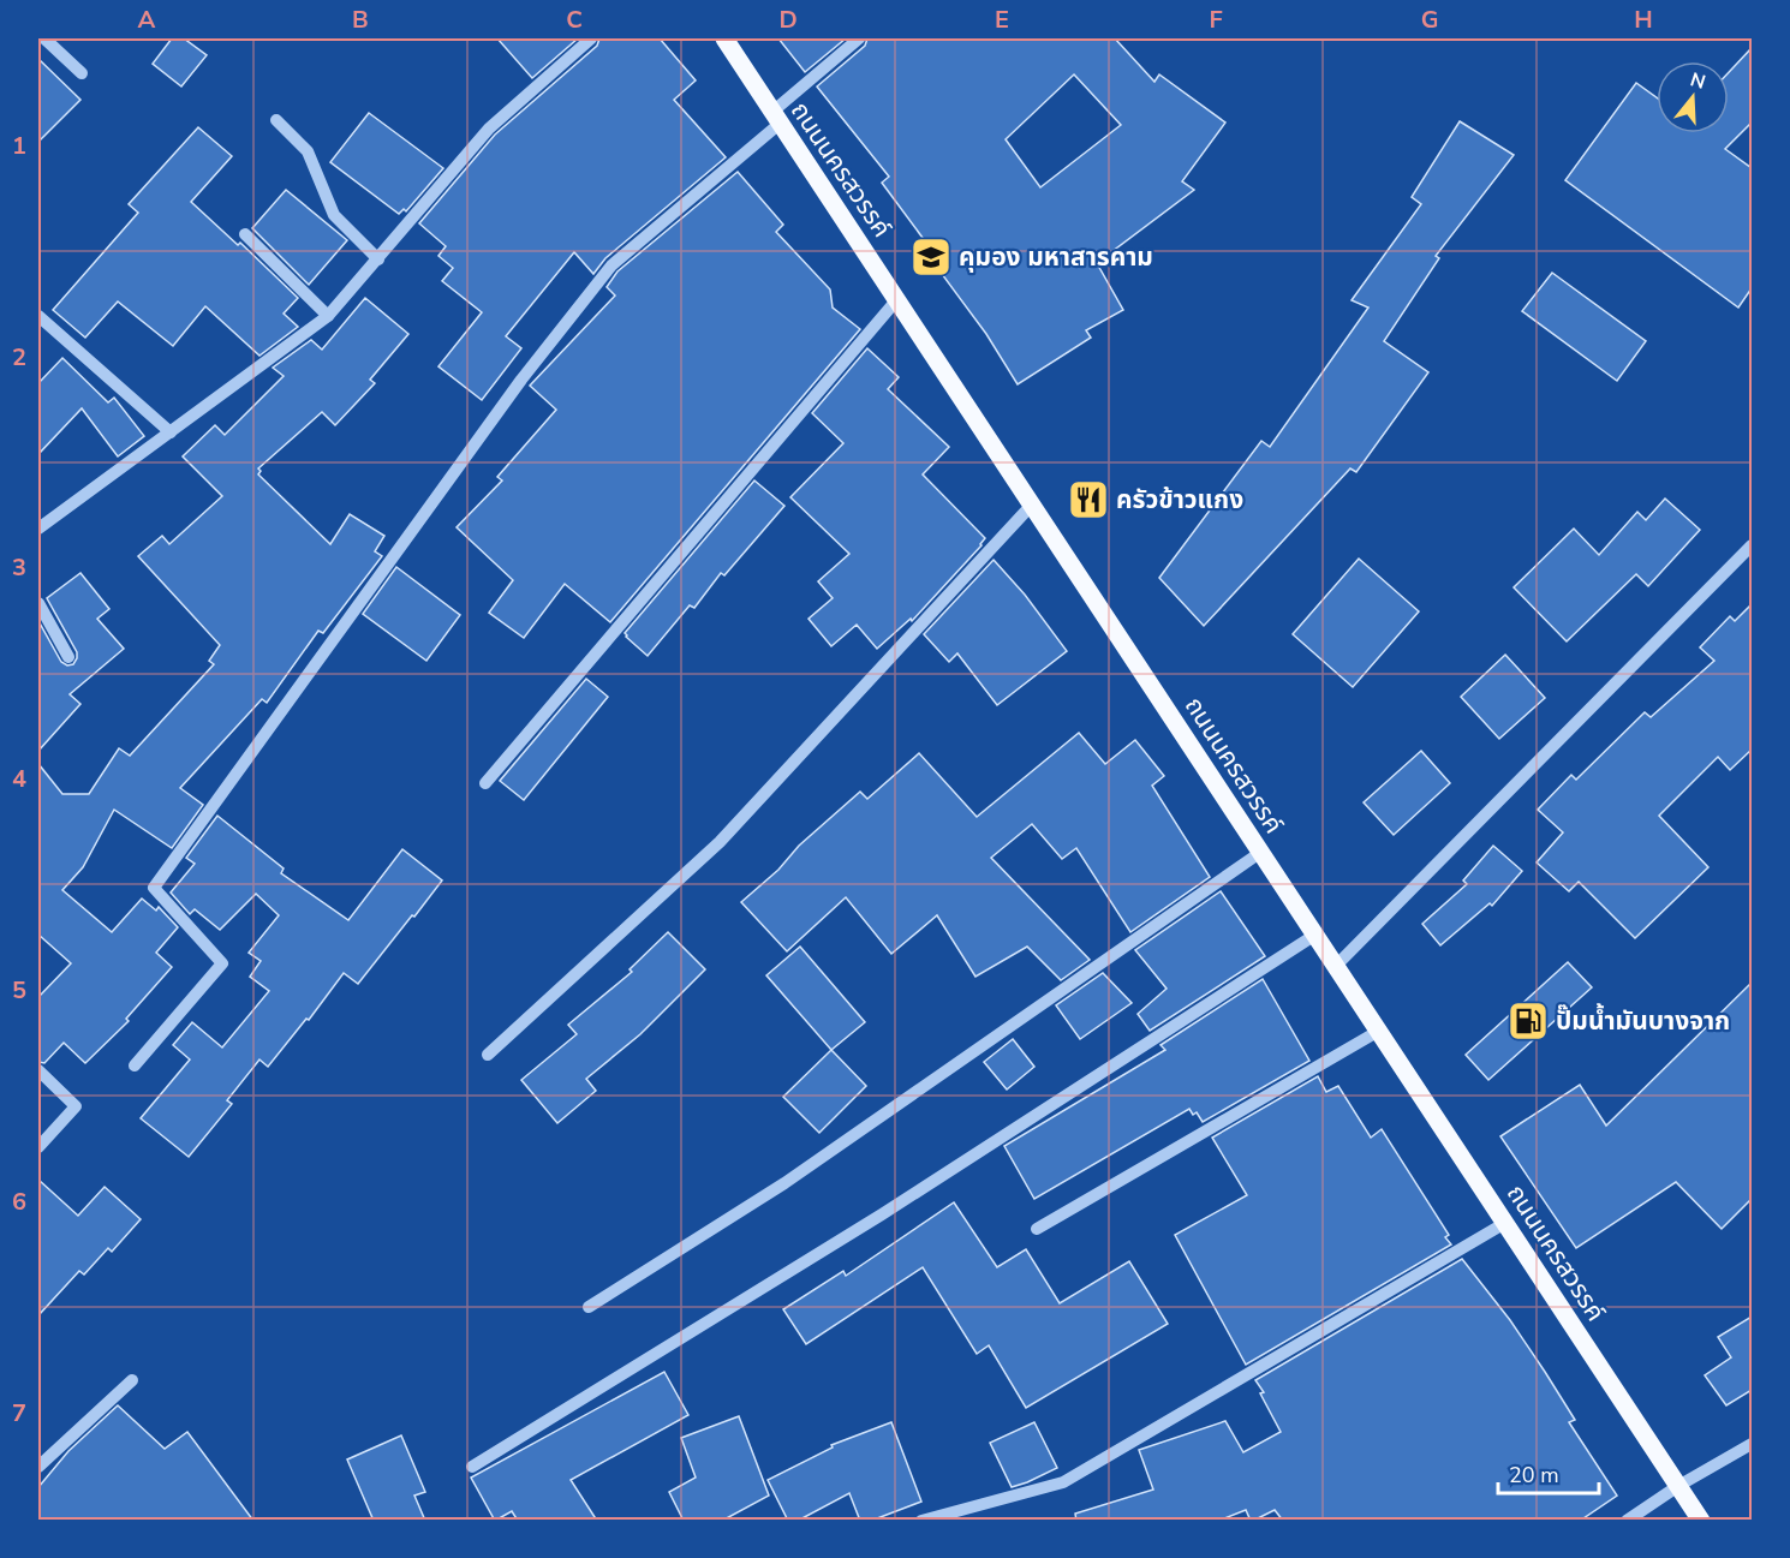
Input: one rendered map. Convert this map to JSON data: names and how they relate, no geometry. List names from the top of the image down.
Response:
{
  "streets": {
    "main road": ["ถนนนครสวรรค์"]
  },
  "places": {
    "school or university": ["คุมอง มหาสารคาม"],
    "restaurant": ["ครัวข้าวแกง"],
    "fuel station": ["ปั๊มน้ำมันบางจาก"]
  },
  "scale_bar": "20 m",
  "north": "top",
  "grid": {
    "columns": [
      "A",
      "B",
      "C",
      "D",
      "E",
      "F",
      "G",
      "H"
    ],
    "rows": [
      "1",
      "2",
      "3",
      "4",
      "5",
      "6",
      "7"
    ]
  }
}
